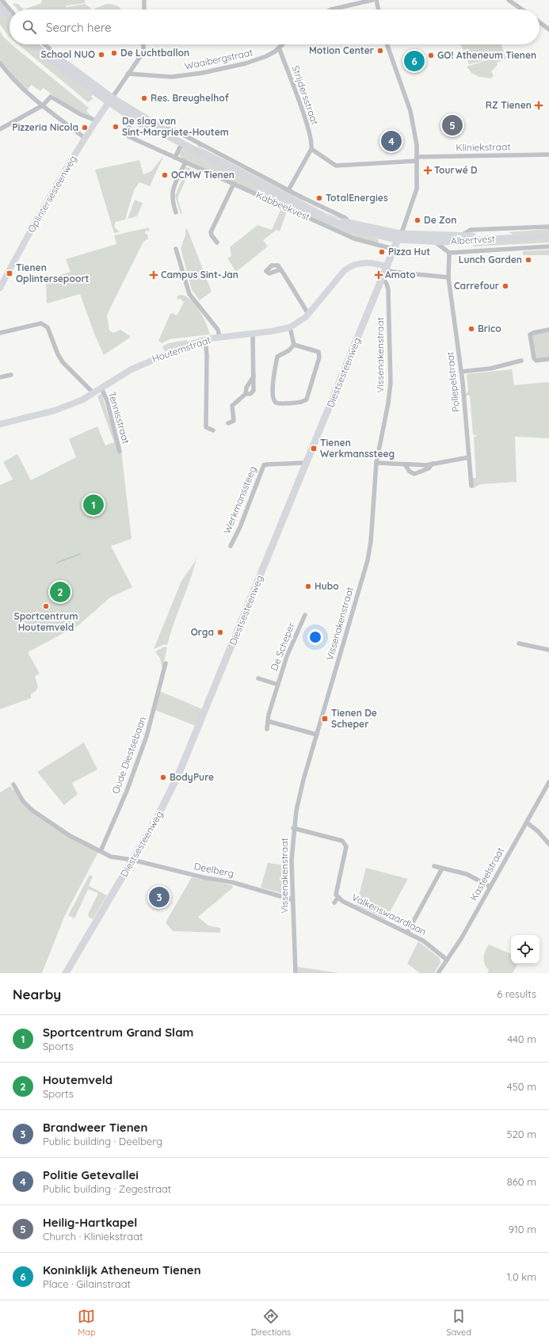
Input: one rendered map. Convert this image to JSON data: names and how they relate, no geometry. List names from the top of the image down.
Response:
{
  "streets": {
    "main road": ["Kabbeekvest", "Albertvest", "Diestsesteenweg"],
    "street": [
      "Waaibergstraat",
      "Strijdersstraat",
      "Kliniekstraat",
      "Oplintersesteenweg",
      "Houtemstraat",
      "Vissenakenstraat",
      "Pollepelstraat",
      "Tennisstraat",
      "Werkmanssteeg",
      "De Scheper",
      "Oude Diestsebaan",
      "Deelberg",
      "Kasteelstraat",
      "Valkenswaardlaan"
    ]
  },
  "crossings": [
    ["Waaibergstraat", "Strijdersstraat"],
    ["Strijdersstraat", "Kliniekstraat"],
    ["Oplintersesteenweg", "Kabbeekvest"],
    ["Kabbeekvest", "Albertvest"],
    ["Kabbeekvest", "Diestsesteenweg"],
    ["Albertvest", "Diestsesteenweg"],
    ["Albertvest", "Pollepelstraat"],
    ["Houtemstraat", "Diestsesteenweg"],
    ["Houtemstraat", "Tennisstraat"],
    ["Vissenakenstraat", "Diestsesteenweg"],
    ["Vissenakenstraat", "Deelberg"],
    ["Vissenakenstraat", "Valkenswaardlaan"],
    ["Diestsesteenweg", "Werkmanssteeg"],
    ["Diestsesteenweg", "Deelberg"],
    ["Oude Diestsebaan", "Deelberg"],
    ["Kasteelstraat", "Valkenswaardlaan"]
  ],
  "places": {
    "other": [
      "Motion Center",
      "De Luchtballon",
      "School NUO",
      "GO! Atheneum Tienen",
      "Res. Breughelhof",
      "De slag van Sint-Margriete-Houtem",
      "Pizzeria Nicola",
      "OCMW Tienen",
      "TotalEnergies",
      "De Zon",
      "Pizza Hut",
      "Lunch Garden",
      "Carrefour",
      "Brico",
      "Hubo",
      "Sportcentrum Houtemveld",
      "Orga",
      "BodyPure"
    ],
    "health": [
      "RZ Tienen",
      "Tourwé D",
      "Campus Sint-Jan",
      "Amato"
    ],
    "transit": ["Tienen Oplintersepoort", "Tienen Werkmanssteeg", "Tienen De Scheper"]
  },
  "page": {
    "search": "Search here",
    "pins": [
      "6",
      "5",
      "4",
      "1",
      "2",
      "3"
    ],
    "heading": ["Nearby", "6 results"],
    "list": [
      {
        "mark": "1",
        "name": "Sportcentrum Grand Slam",
        "note": "Sports",
        "value": "440 m"
      },
      {
        "mark": "2",
        "name": "Houtemveld",
        "note": "Sports",
        "value": "450 m"
      },
      {
        "mark": "3",
        "name": "Brandweer Tienen",
        "note": "Public building · Deelberg",
        "value": "520 m"
      },
      {
        "mark": "4",
        "name": "Politie Getevallei",
        "note": "Public building · Zegestraat",
        "value": "860 m"
      },
      {
        "mark": "5",
        "name": "Heilig-Hartkapel",
        "note": "Church · Kliniekstraat",
        "value": "910 m"
      },
      {
        "mark": "6",
        "name": "Koninklijk Atheneum Tienen",
        "note": "Place · Gilainstraat",
        "value": "1.0 km"
      }
    ],
    "nav": ["Map", "Directions", "Saved"]
  }
}
